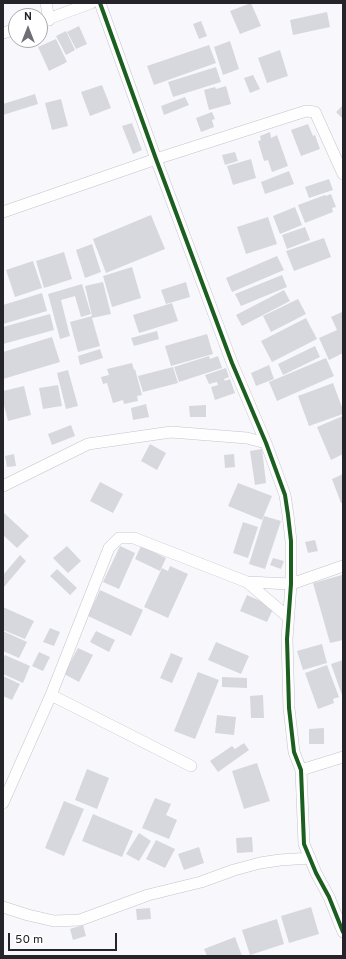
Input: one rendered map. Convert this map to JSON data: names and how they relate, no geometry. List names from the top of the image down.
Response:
{
  "scale_bar": "50 m",
  "north": "top"
}
